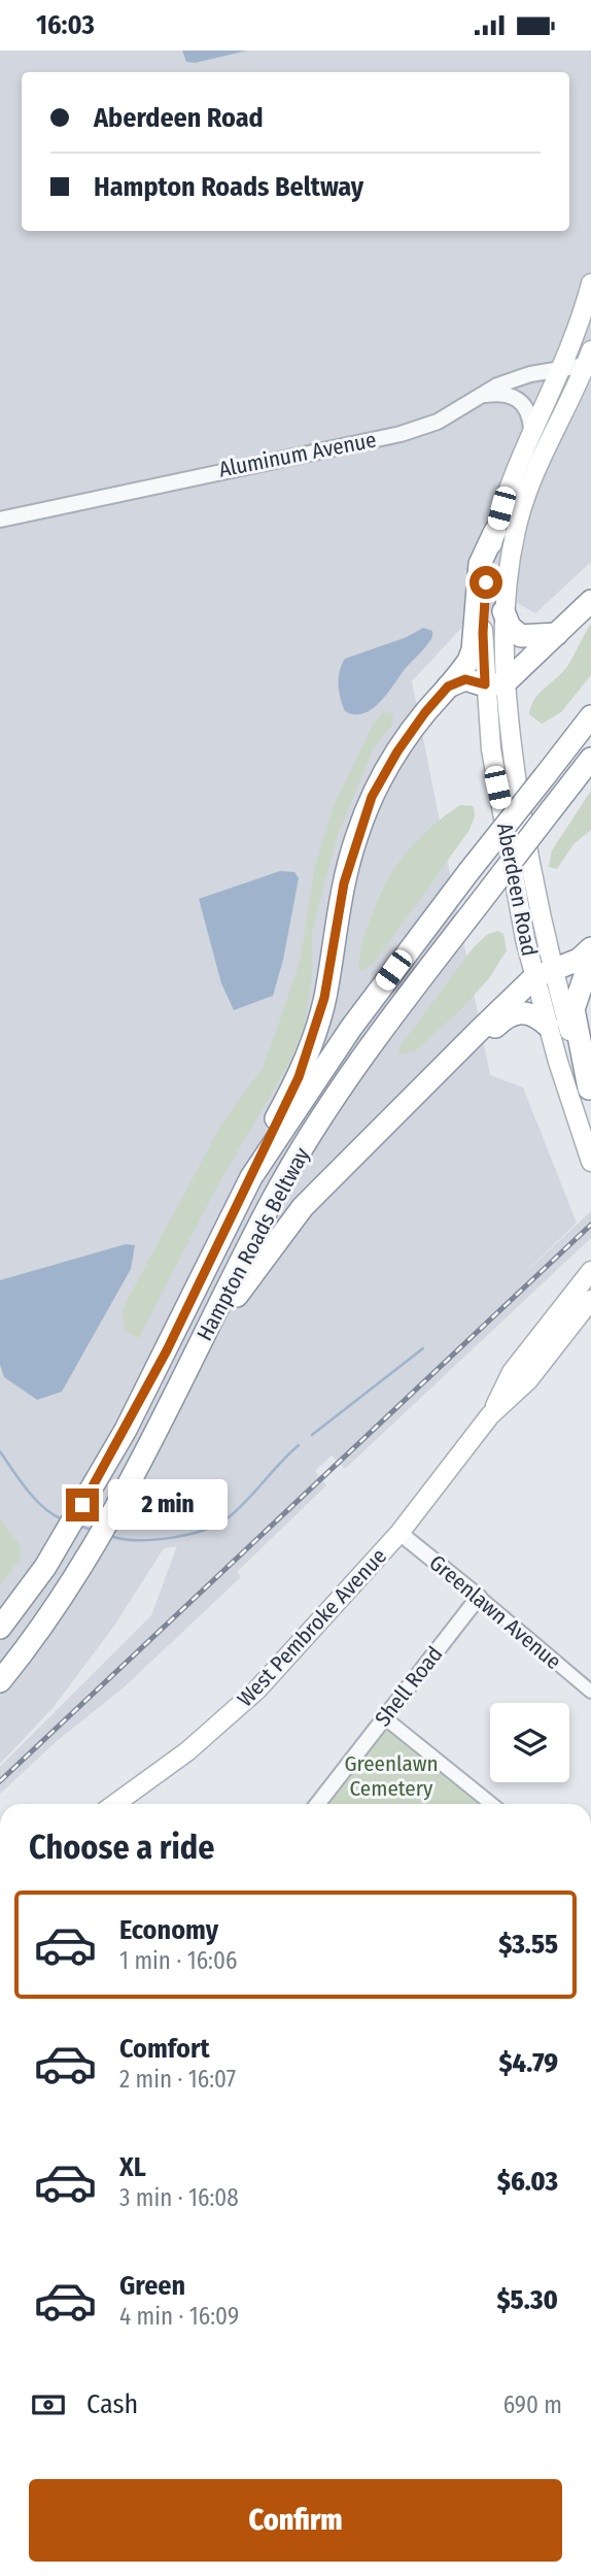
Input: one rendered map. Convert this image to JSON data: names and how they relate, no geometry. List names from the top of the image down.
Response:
{
  "streets": {
    "highway": ["Hampton Roads Beltway"],
    "main road": ["Aberdeen Road", "West Pembroke Avenue"],
    "street": ["Aluminum Avenue", "Greenlawn Avenue", "Shell Road"]
  },
  "crossings": [
    ["Aluminum Avenue", "Aberdeen Road"],
    ["Greenlawn Avenue", "West Pembroke Avenue"],
    ["Greenlawn Avenue", "Shell Road"]
  ],
  "parks": ["Greenlawn Cemetery"],
  "page": {
    "status": "16:03",
    "banner": ["Aberdeen Road", "Hampton Roads Beltway"],
    "bubble": "2 min",
    "heading": "Choose a ride",
    "list": [
      {
        "name": "Economy",
        "note": "1 min · 16:06",
        "value": "$3.55"
      },
      {
        "name": "Comfort",
        "note": "2 min · 16:07",
        "value": "$4.79"
      },
      {
        "name": "XL",
        "note": "3 min · 16:08",
        "value": "$6.03"
      },
      {
        "name": "Green",
        "note": "4 min · 16:09",
        "value": "$5.30"
      }
    ],
    "pay": ["Cash", "690 m"],
    "buttons": "Confirm"
  }
}
